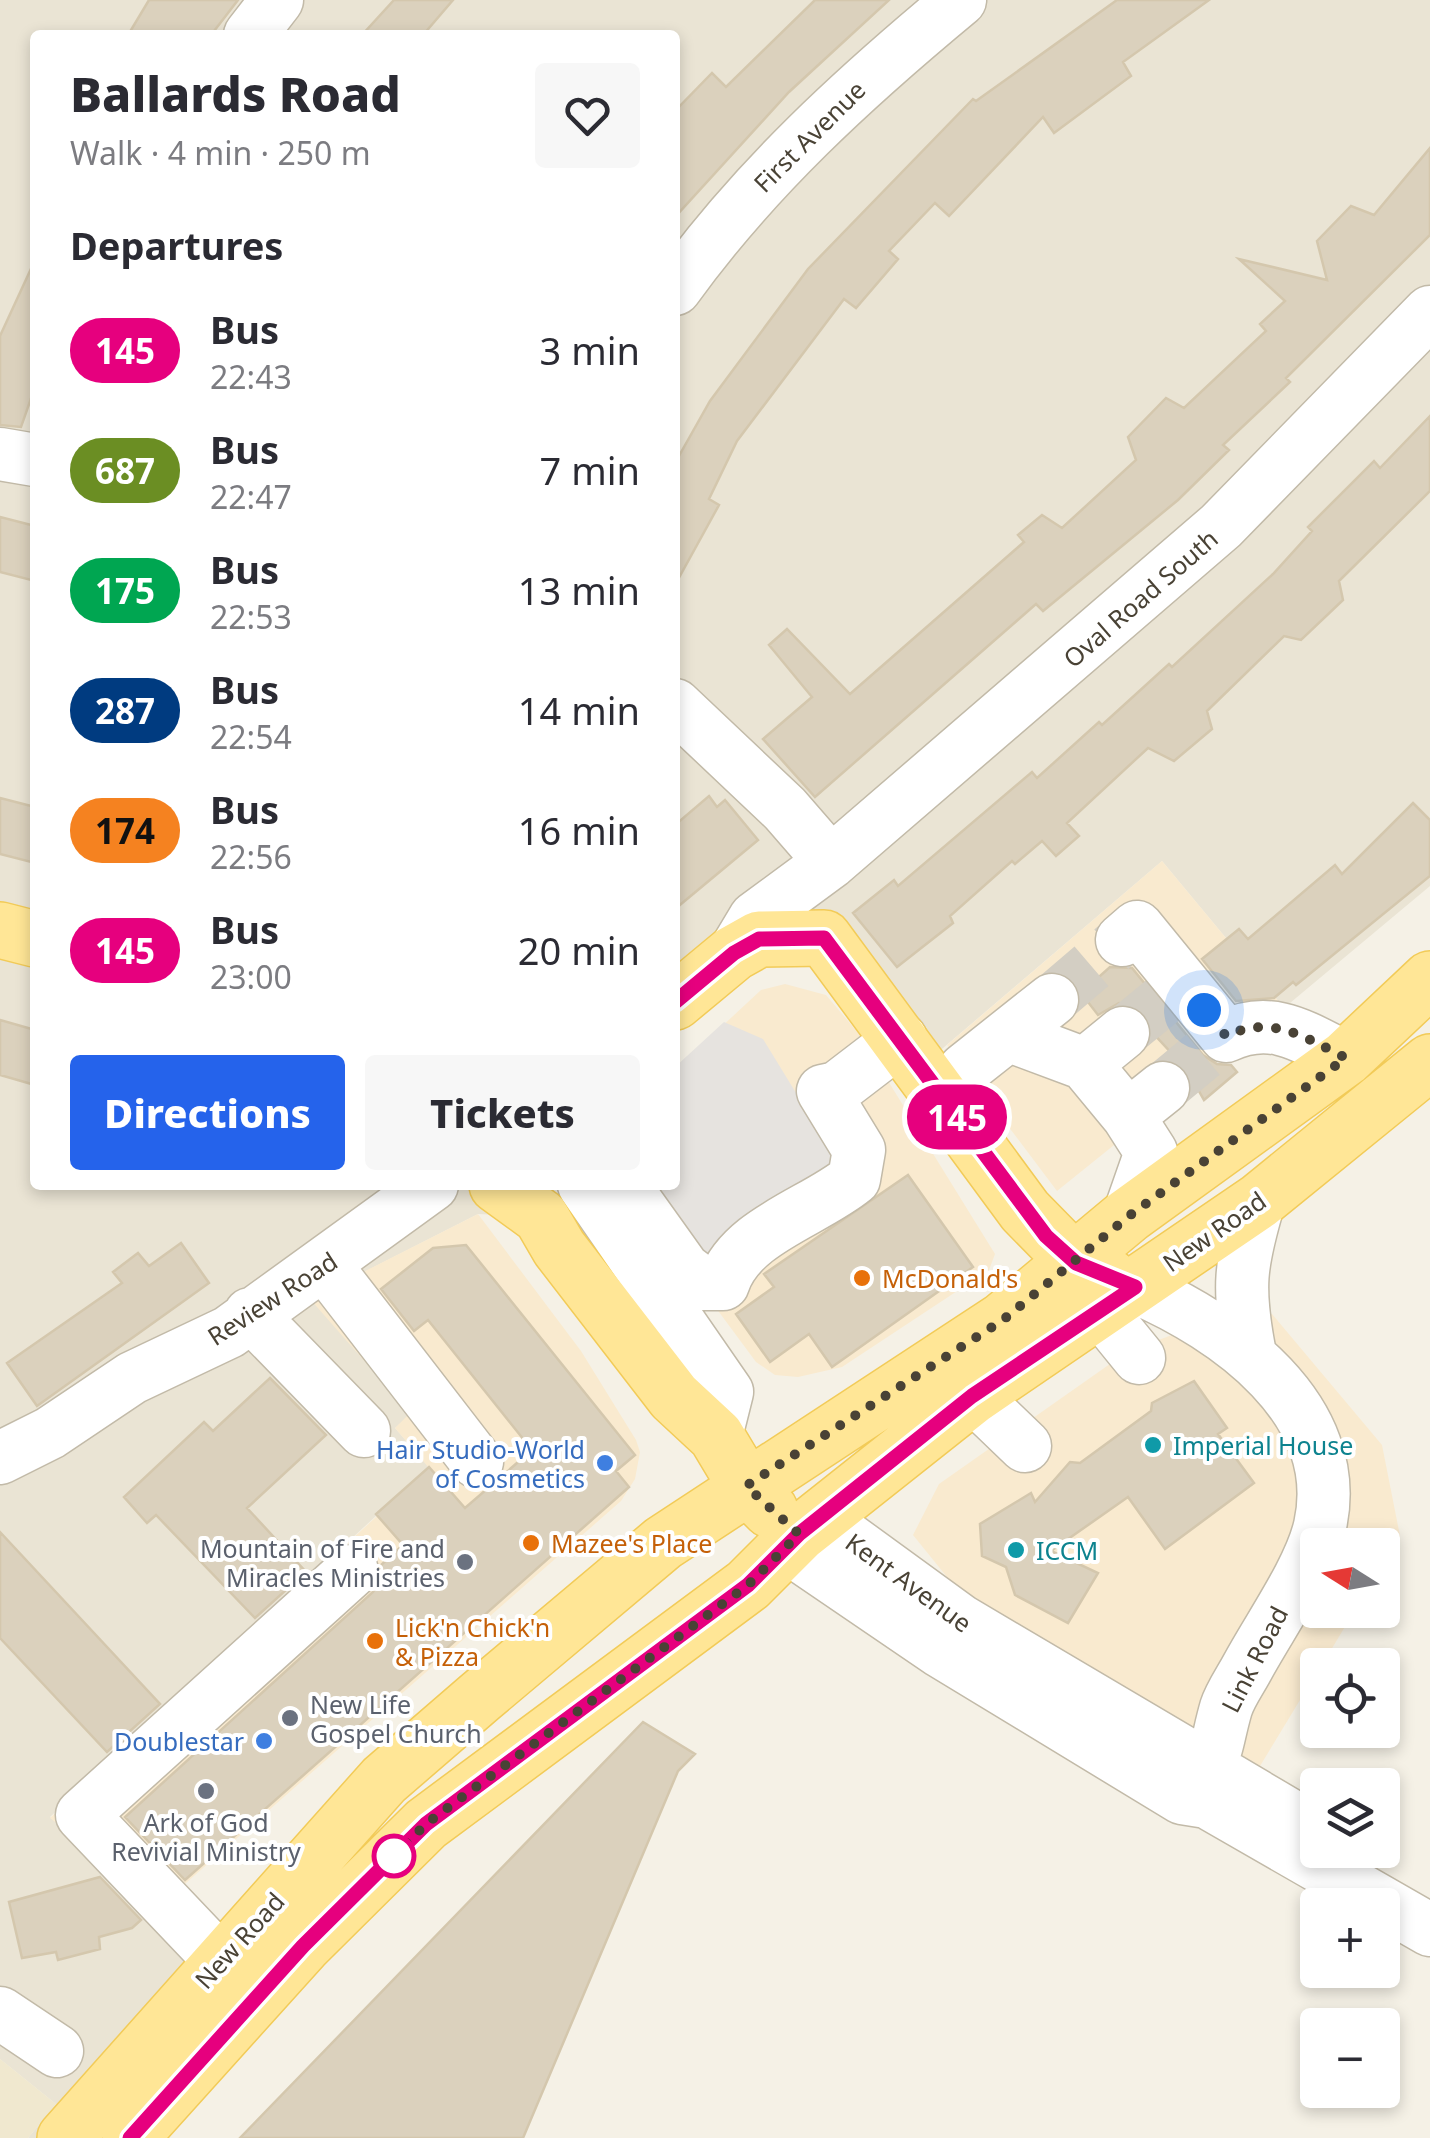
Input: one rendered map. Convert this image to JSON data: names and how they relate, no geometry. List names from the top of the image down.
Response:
{
  "streets": {
    "main road": ["Oval Road South", "New Road"],
    "street": [
      "First Avenue",
      "Review Road",
      "Kent Avenue",
      "Link Road"
    ]
  },
  "crossings": [
    ["Oval Road South", "New Road"],
    ["Oval Road South", "Link Road"],
    ["New Road", "Kent Avenue"],
    ["New Road", "Link Road"],
    ["Kent Avenue", "Link Road"]
  ],
  "places": [
    "McDonald's",
    "Imperial House",
    "Hair Studio-World of Cosmetics",
    "Mazee's Place",
    "ICCM",
    "Mountain of Fire and Miracles Ministries",
    "Lick'n Chick'n & Pizza",
    "New Life Gospel Church",
    "Doublestar",
    "Ark of God Revivial Ministry"
  ],
  "lines": ["bus line 145"],
  "north": "left",
  "page": {
    "on_map": "145",
    "heading": [
      ["Ballards Road", "Walk · 4 min · 250 m"],
      "Departures"
    ],
    "list": [
      {
        "mark": "145",
        "name": "Bus",
        "note": "22:43",
        "value": "3 min"
      },
      {
        "mark": "687",
        "name": "Bus",
        "note": "22:47",
        "value": "7 min"
      },
      {
        "mark": "175",
        "name": "Bus",
        "note": "22:53",
        "value": "13 min"
      },
      {
        "mark": "287",
        "name": "Bus",
        "note": "22:54",
        "value": "14 min"
      },
      {
        "mark": "174",
        "name": "Bus",
        "note": "22:56",
        "value": "16 min"
      },
      {
        "mark": "145",
        "name": "Bus",
        "note": "23:00",
        "value": "20 min"
      }
    ],
    "buttons": ["Directions", "Tickets"],
    "map_buttons": ["+", "−"]
  }
}
